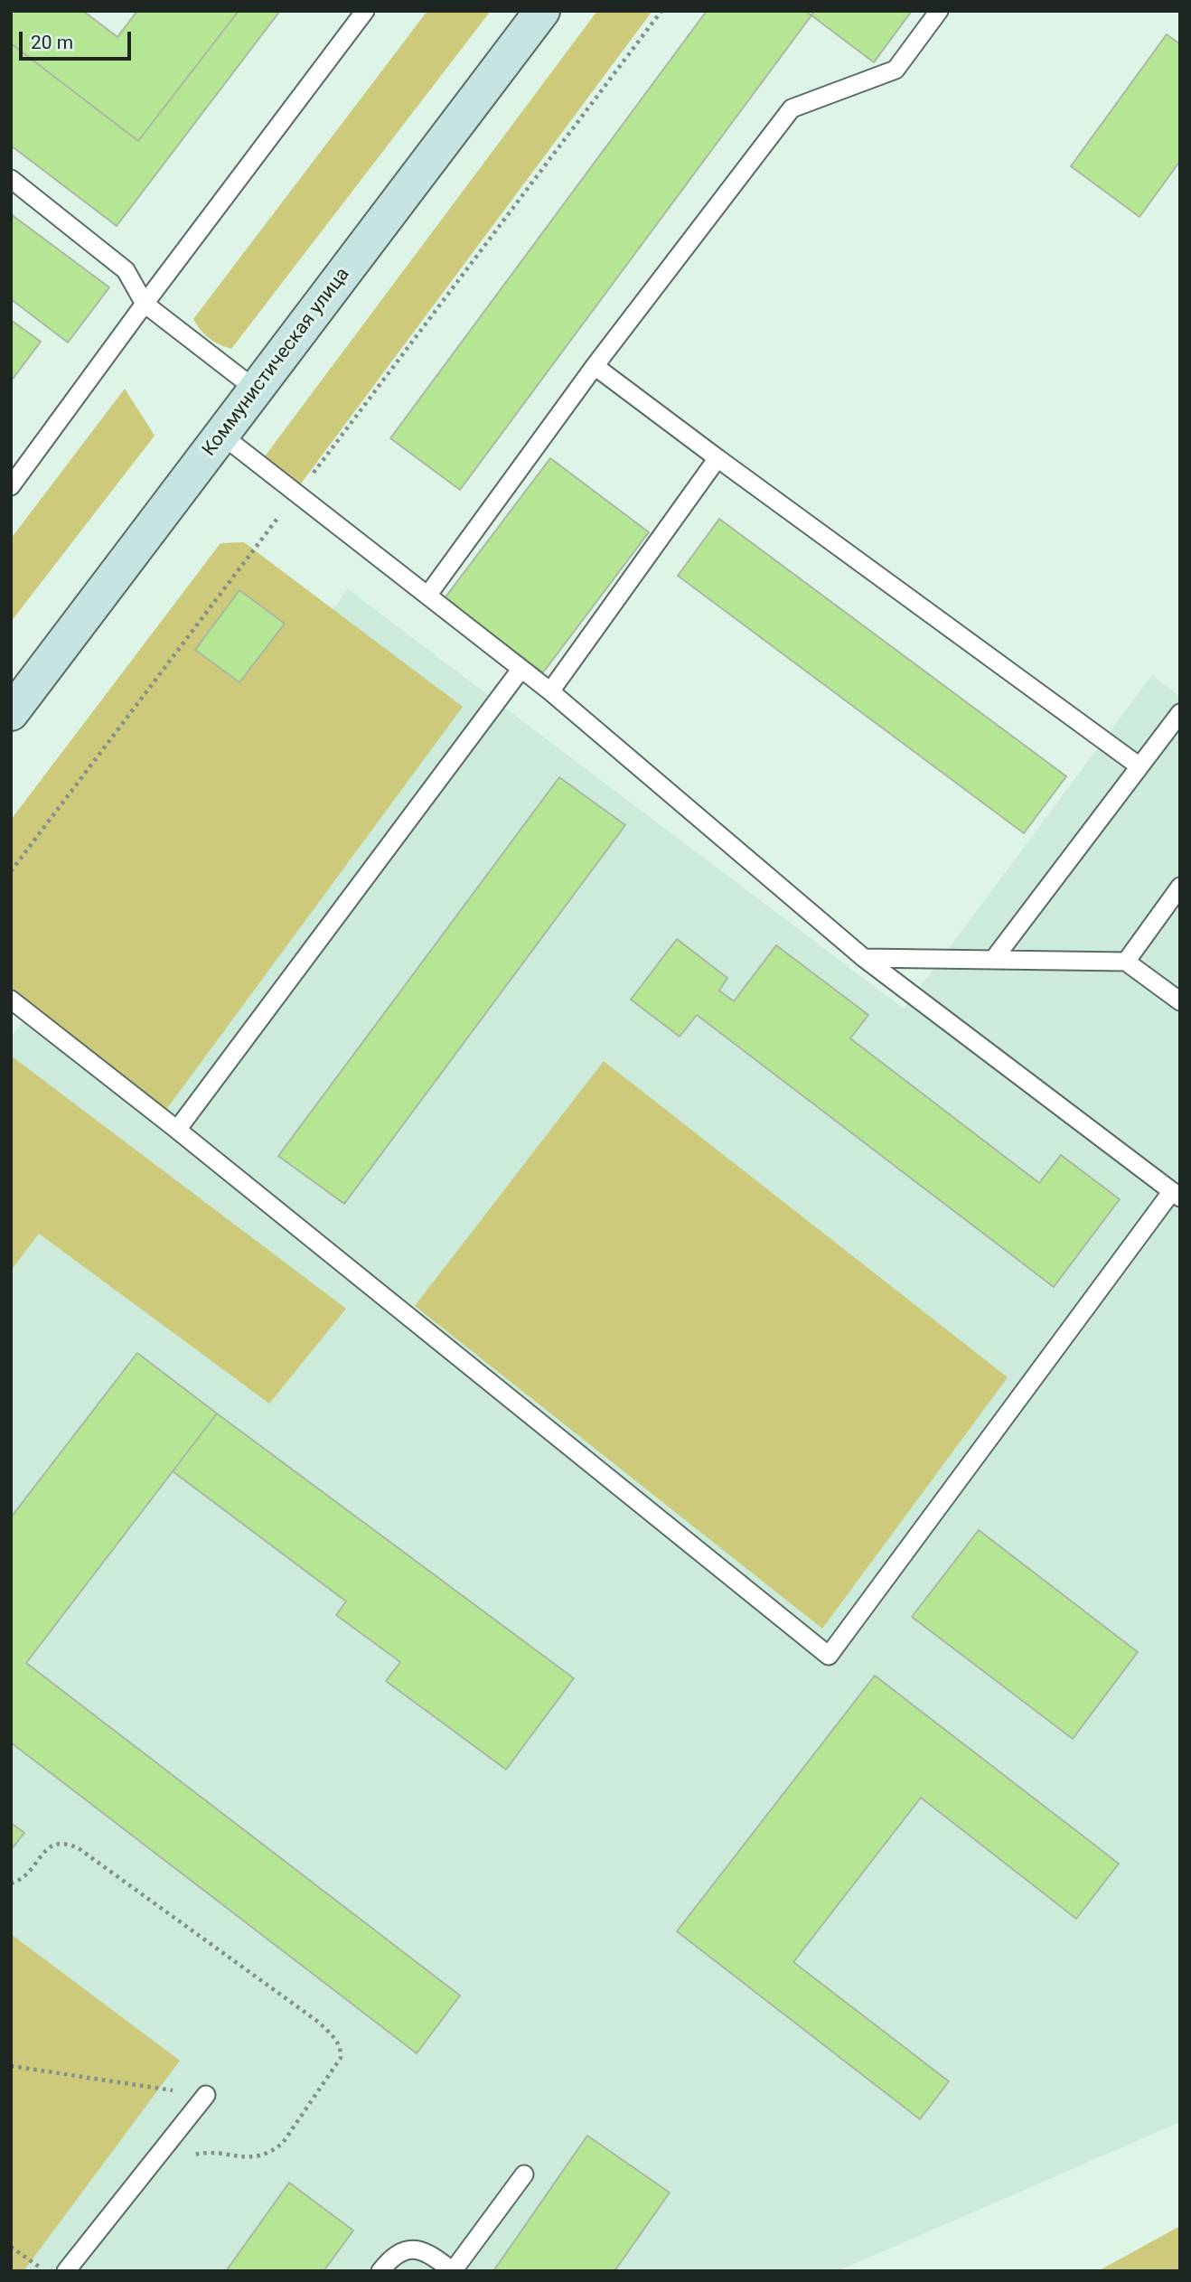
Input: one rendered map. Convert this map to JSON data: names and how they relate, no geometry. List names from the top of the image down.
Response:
{
  "streets": {
    "main road": ["Коммунистическая улица"]
  },
  "scale_bar": "20 m"
}
